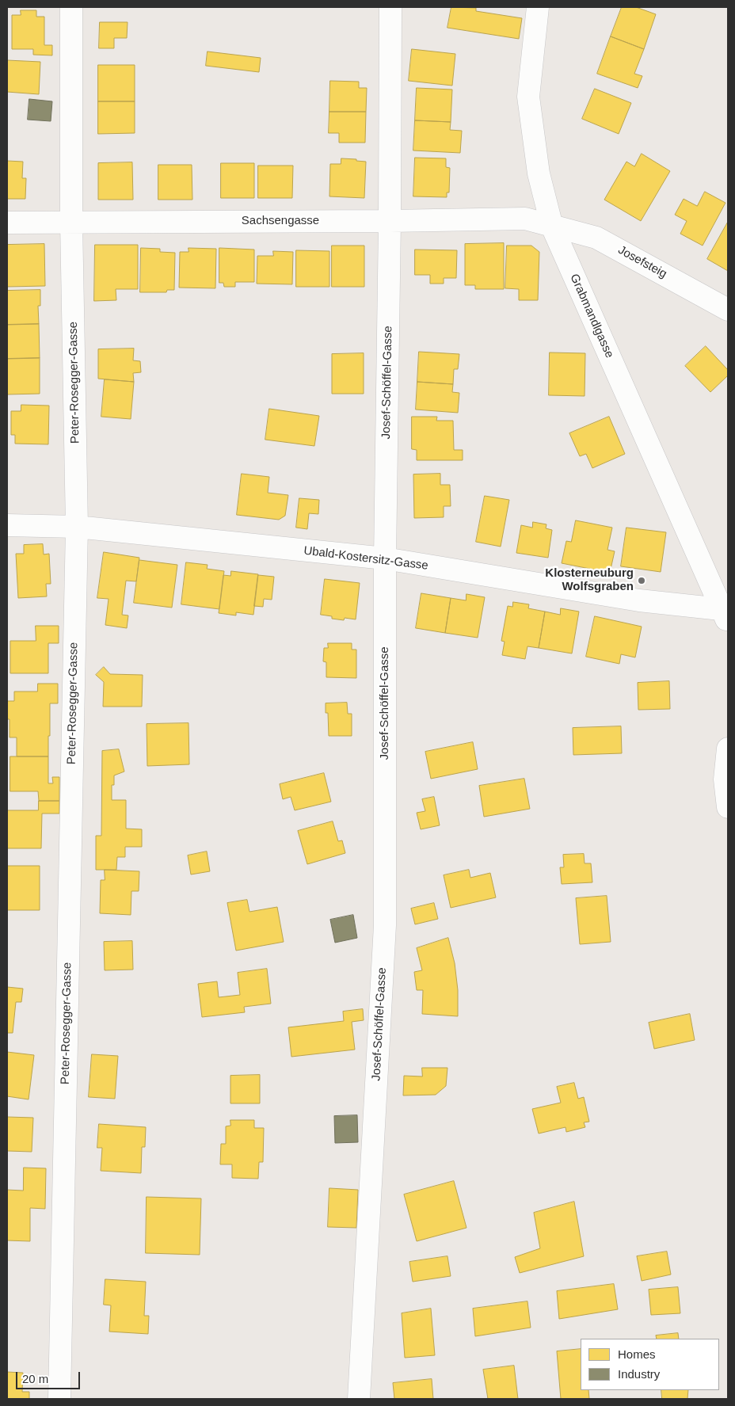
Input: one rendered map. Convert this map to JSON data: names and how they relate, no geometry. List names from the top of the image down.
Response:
{
  "streets": {
    "street": [
      "Sachsengasse",
      "Josefsteig",
      "Grabmandlgasse",
      "Peter-Rosegger-Gasse",
      "Josef-Schöffel-Gasse",
      "Ubald-Kostersitz-Gasse"
    ]
  },
  "crossings": [
    ["Sachsengasse", "Josefsteig"],
    ["Sachsengasse", "Grabmandlgasse"],
    ["Sachsengasse", "Peter-Rosegger-Gasse"],
    ["Sachsengasse", "Josef-Schöffel-Gasse"],
    ["Josefsteig", "Grabmandlgasse"],
    ["Grabmandlgasse", "Ubald-Kostersitz-Gasse"],
    ["Peter-Rosegger-Gasse", "Ubald-Kostersitz-Gasse"],
    ["Josef-Schöffel-Gasse", "Ubald-Kostersitz-Gasse"]
  ],
  "places": ["Klosterneuburg Wolfsgraben"],
  "legend": ["Homes", "Industry"],
  "scale_bar": "20 m"
}
